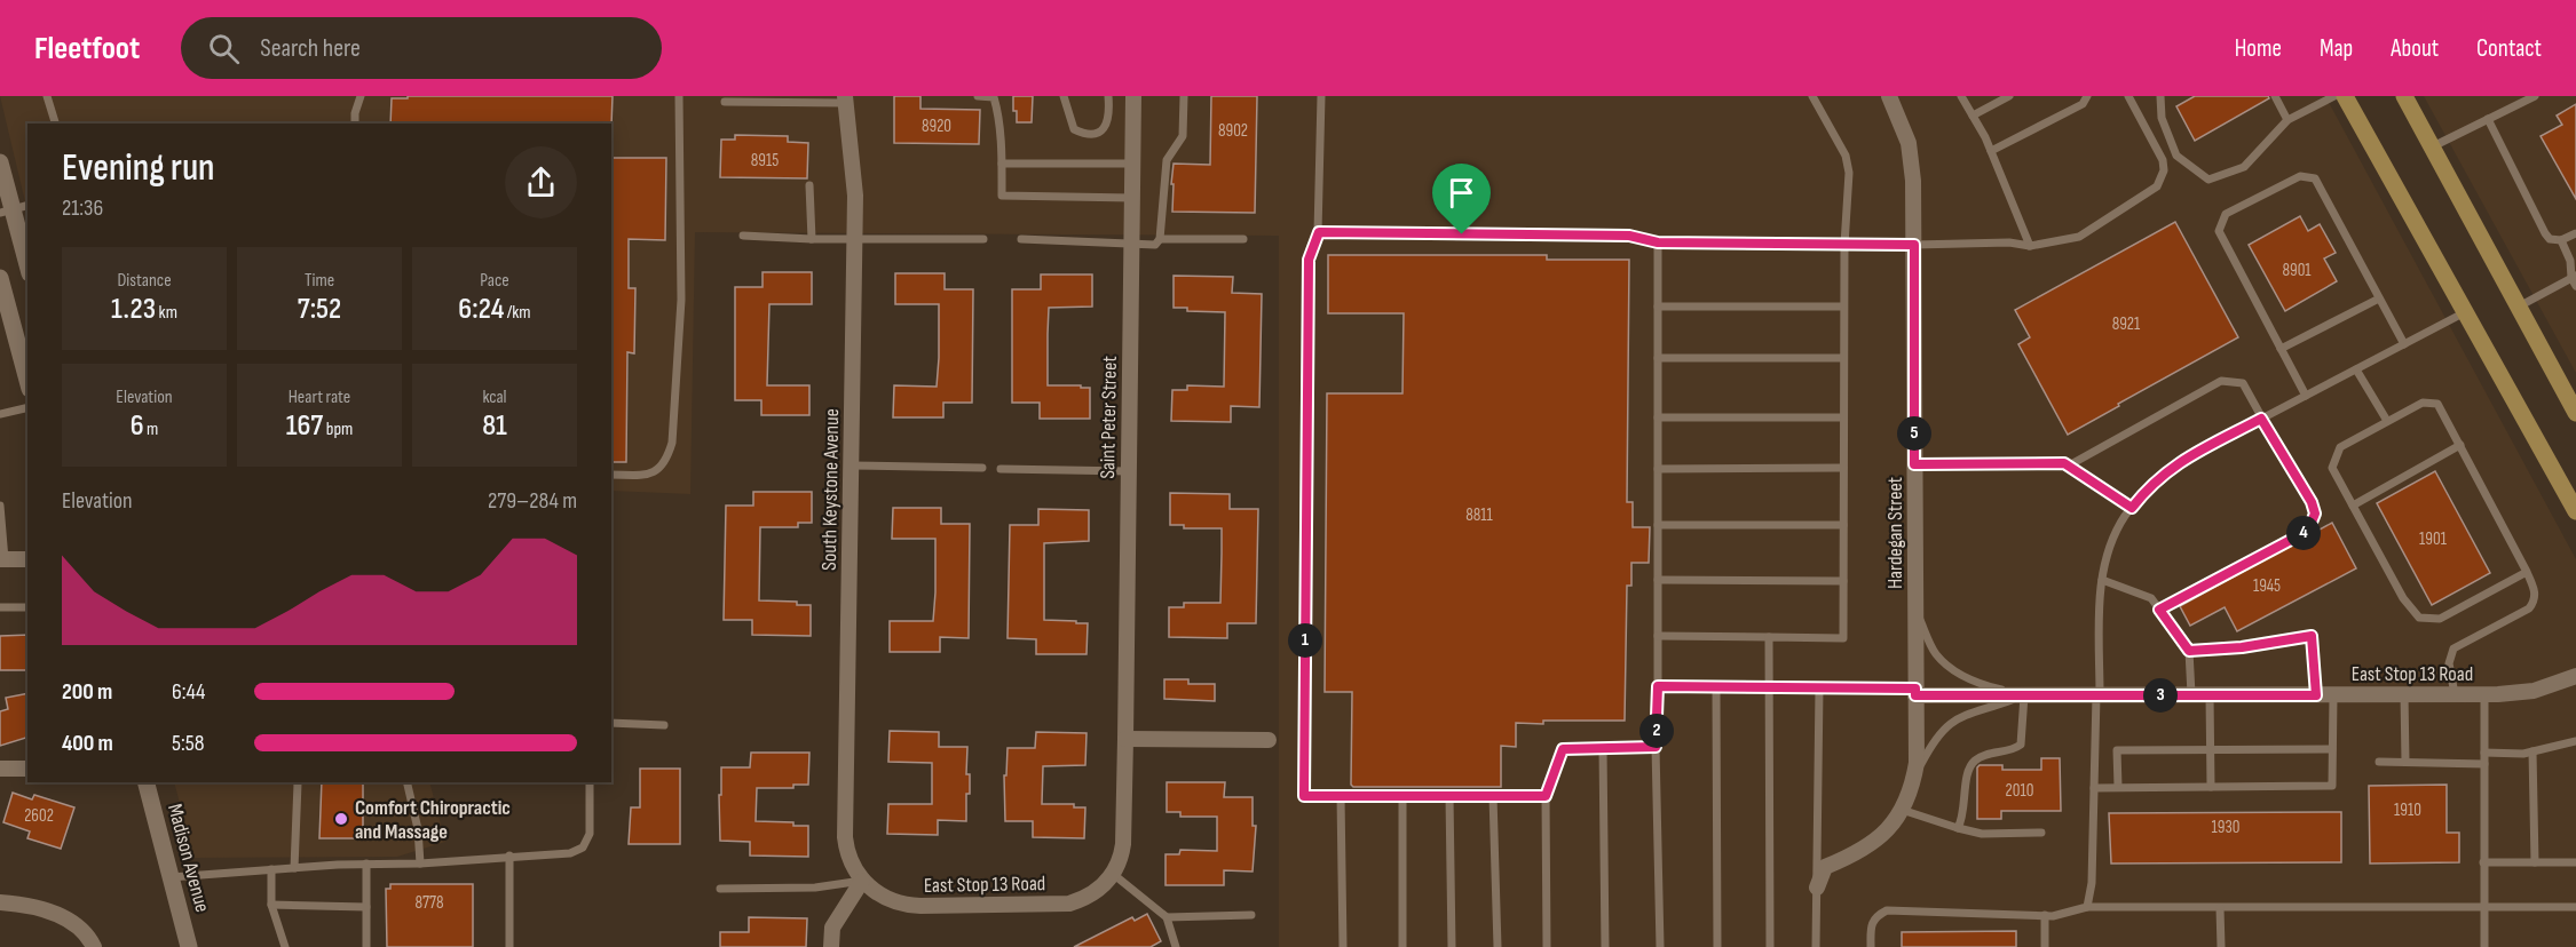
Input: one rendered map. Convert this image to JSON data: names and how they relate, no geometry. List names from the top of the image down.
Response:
{
  "streets": {
    "main road": ["Madison Avenue"],
    "street": [
      "Saint Peter Street",
      "South Keystone Avenue",
      "Hardegan Street",
      "East Stop 13 Road"
    ]
  },
  "crossings": [
    ["Saint Peter Street", "East Stop 13 Road"],
    ["South Keystone Avenue", "East Stop 13 Road"],
    ["Hardegan Street", "East Stop 13 Road"]
  ],
  "places": ["Comfort Chiropractic and Massage"],
  "house_numbers": [
    "8920",
    "8902",
    "8915",
    "8901",
    "8921",
    "8811",
    "1901",
    "1945",
    "2010",
    "1910",
    "2602",
    "1930",
    "8778"
  ],
  "page": {
    "header": "Fleetfoot",
    "search": "Search here",
    "nav": [
      "Home",
      "Map",
      "About",
      "Contact"
    ],
    "heading": ["Evening run", "21:36"],
    "stats": [
      ["Distance", "1.23 km"],
      ["Time", "7:52"],
      ["Pace", "6:24 /km"],
      ["Elevation", "6 m"],
      ["Heart rate", "167 bpm"],
      ["kcal", "81"]
    ],
    "pins": [
      "5",
      "4",
      "1",
      "3",
      "2"
    ],
    "chart": ["Elevation", "279–284 m"],
    "list": [
      {
        "name": "200 m",
        "note": "6:44"
      },
      {
        "name": "400 m",
        "note": "5:58"
      }
    ]
  }
}
